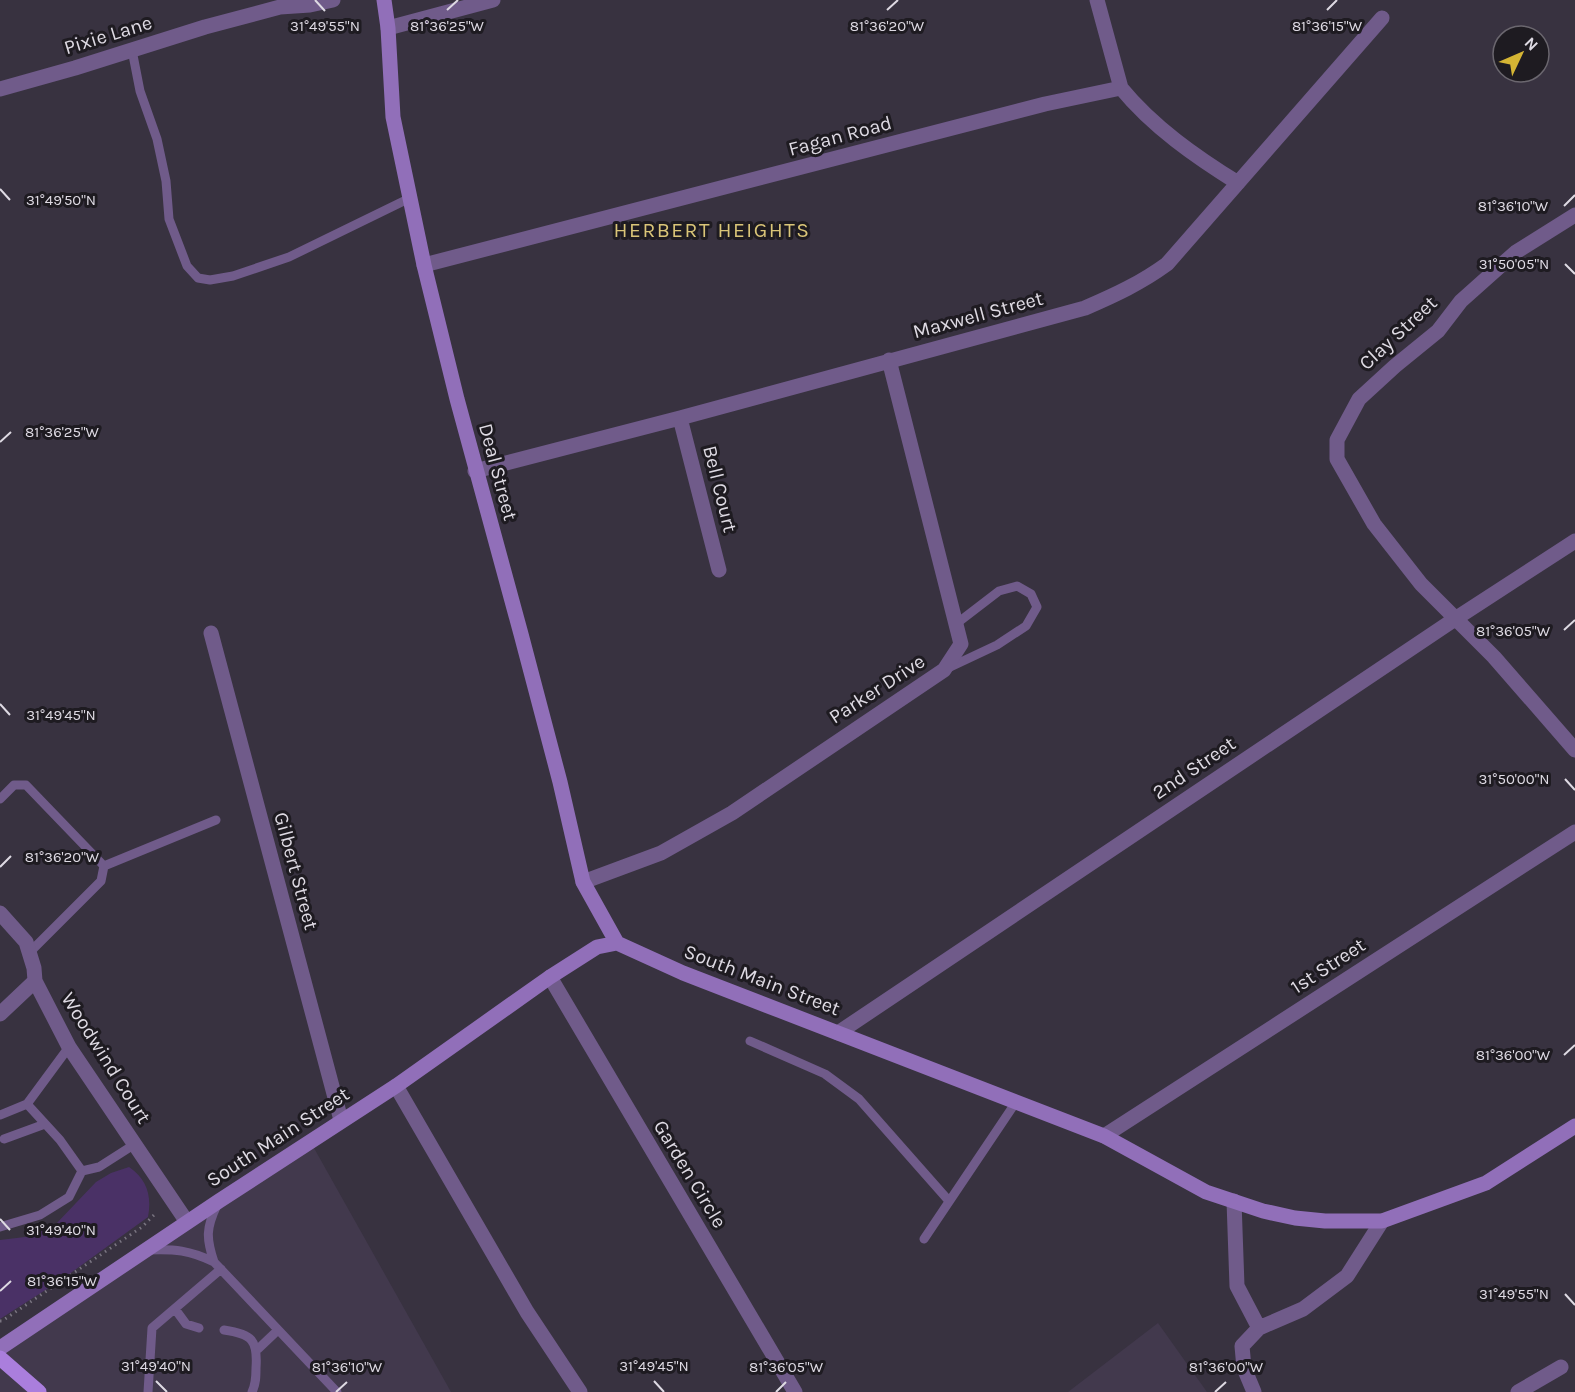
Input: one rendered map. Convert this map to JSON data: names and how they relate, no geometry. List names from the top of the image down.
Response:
{
  "streets": {
    "street": [
      "Pixie Lane",
      "Fagan Road",
      "Maxwell Street",
      "Clay Street",
      "Deal Street",
      "Bell Court",
      "Parker Drive",
      "2nd Street",
      "Gilbert Street",
      "1st Street",
      "South Main Street",
      "Woodwind Court",
      "Garden Circle"
    ]
  },
  "crossings": [
    ["Fagan Road", "Deal Street"],
    ["Maxwell Street", "Deal Street"],
    ["Maxwell Street", "Bell Court"],
    ["Maxwell Street", "Parker Drive"],
    ["Clay Street", "2nd Street"],
    ["Deal Street", "Parker Drive"],
    ["Deal Street", "South Main Street"],
    ["2nd Street", "South Main Street"],
    ["Gilbert Street", "South Main Street"],
    ["1st Street", "South Main Street"],
    ["South Main Street", "Woodwind Court"],
    ["South Main Street", "Garden Circle"]
  ],
  "districts": ["HERBERT HEIGHTS"],
  "north": "top right",
  "coordinates": [
    "81°36'25\"W",
    "81°36'20\"W",
    "81°36'15\"W",
    "31°49'55\"N",
    "31°49'50\"N",
    "81°36'10\"W",
    "31°50'05\"N",
    "81°36'05\"W",
    "31°49'45\"N",
    "31°50'00\"N",
    "81°36'00\"W",
    "31°49'40\"N"
  ]
}
